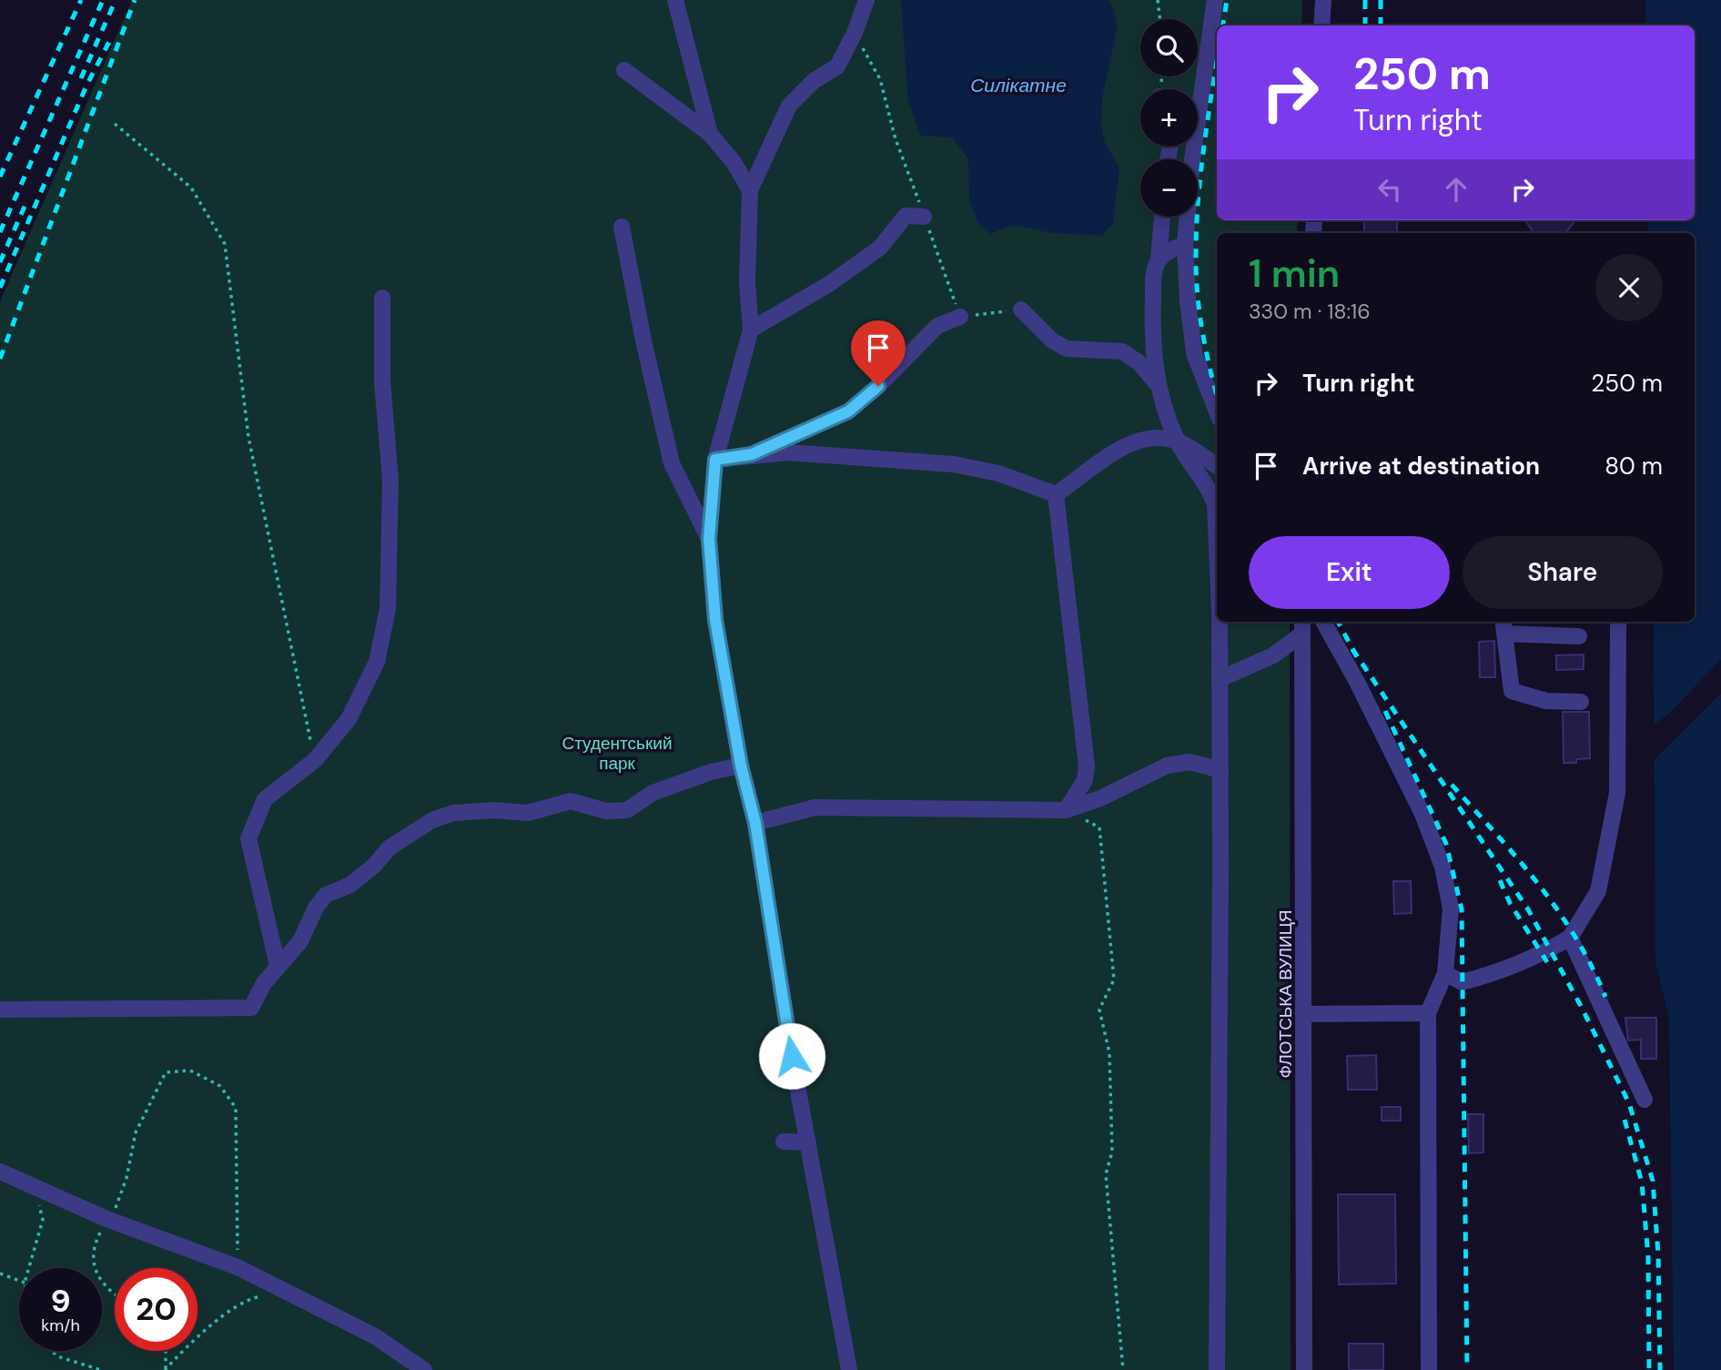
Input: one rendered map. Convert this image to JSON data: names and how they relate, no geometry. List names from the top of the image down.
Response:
{
  "streets": {
    "street": ["ФЛОТСЬКА ВУЛИЦЯ"]
  },
  "water": ["Силікатне"],
  "parks": ["Студентський парк"],
  "page": {
    "map_buttons": ["+", "−"],
    "turn": ["250 m", "Turn right"],
    "heading": ["1 min", "330 m · 18:16"],
    "list": [
      {
        "name": "Turn right",
        "value": "250 m"
      },
      {
        "name": "Arrive at destination",
        "value": "80 m"
      }
    ],
    "buttons": ["Exit", "Share"],
    "speed": "9 km/h",
    "limit": "20"
  }
}
